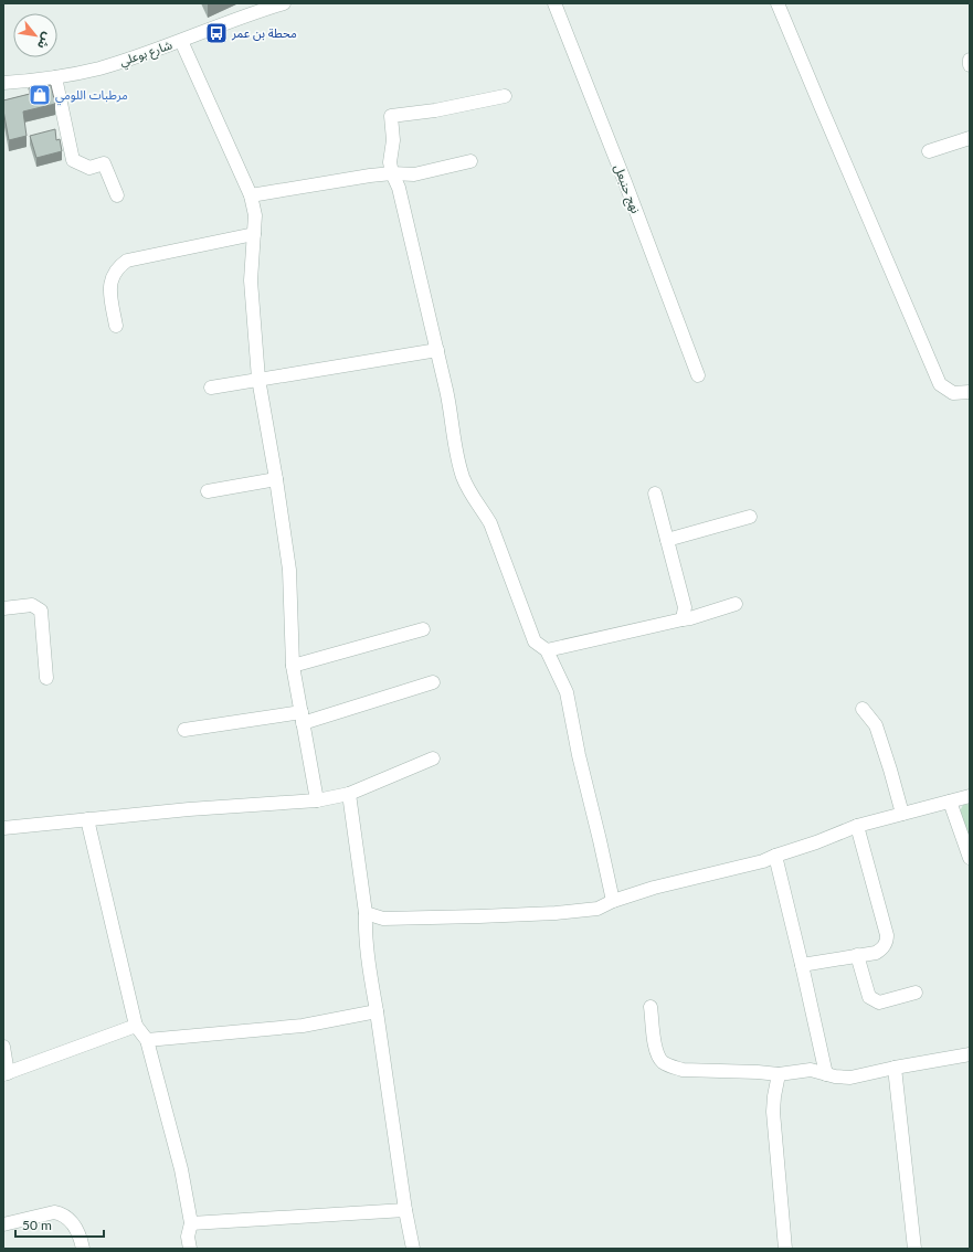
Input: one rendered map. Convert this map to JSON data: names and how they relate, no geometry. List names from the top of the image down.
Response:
{
  "streets": {
    "street": ["شارع بوعلي", "نهج حنبعل"]
  },
  "places": {
    "bus stop": ["محطة بن عمر"],
    "shop": ["مرطبات اللومي"]
  },
  "scale_bar": "50 m",
  "north": "bottom right"
}
